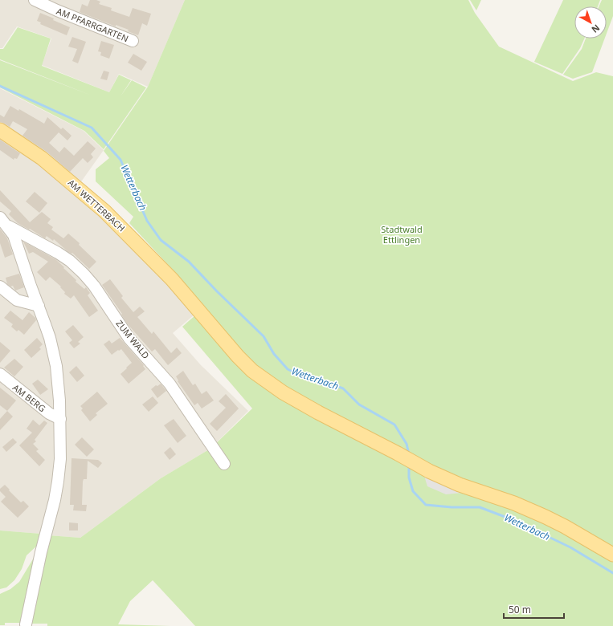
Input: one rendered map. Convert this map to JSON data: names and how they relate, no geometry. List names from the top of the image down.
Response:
{
  "streets": {
    "main road": ["AM WETTERBACH"],
    "street": ["AM PFARRGARTEN", "ZUM WALD", "AM BERG"]
  },
  "water": ["Wetterbach"],
  "parks": ["Stadtwald Ettlingen"],
  "scale_bar": "50 m",
  "north": "bottom right"
}
